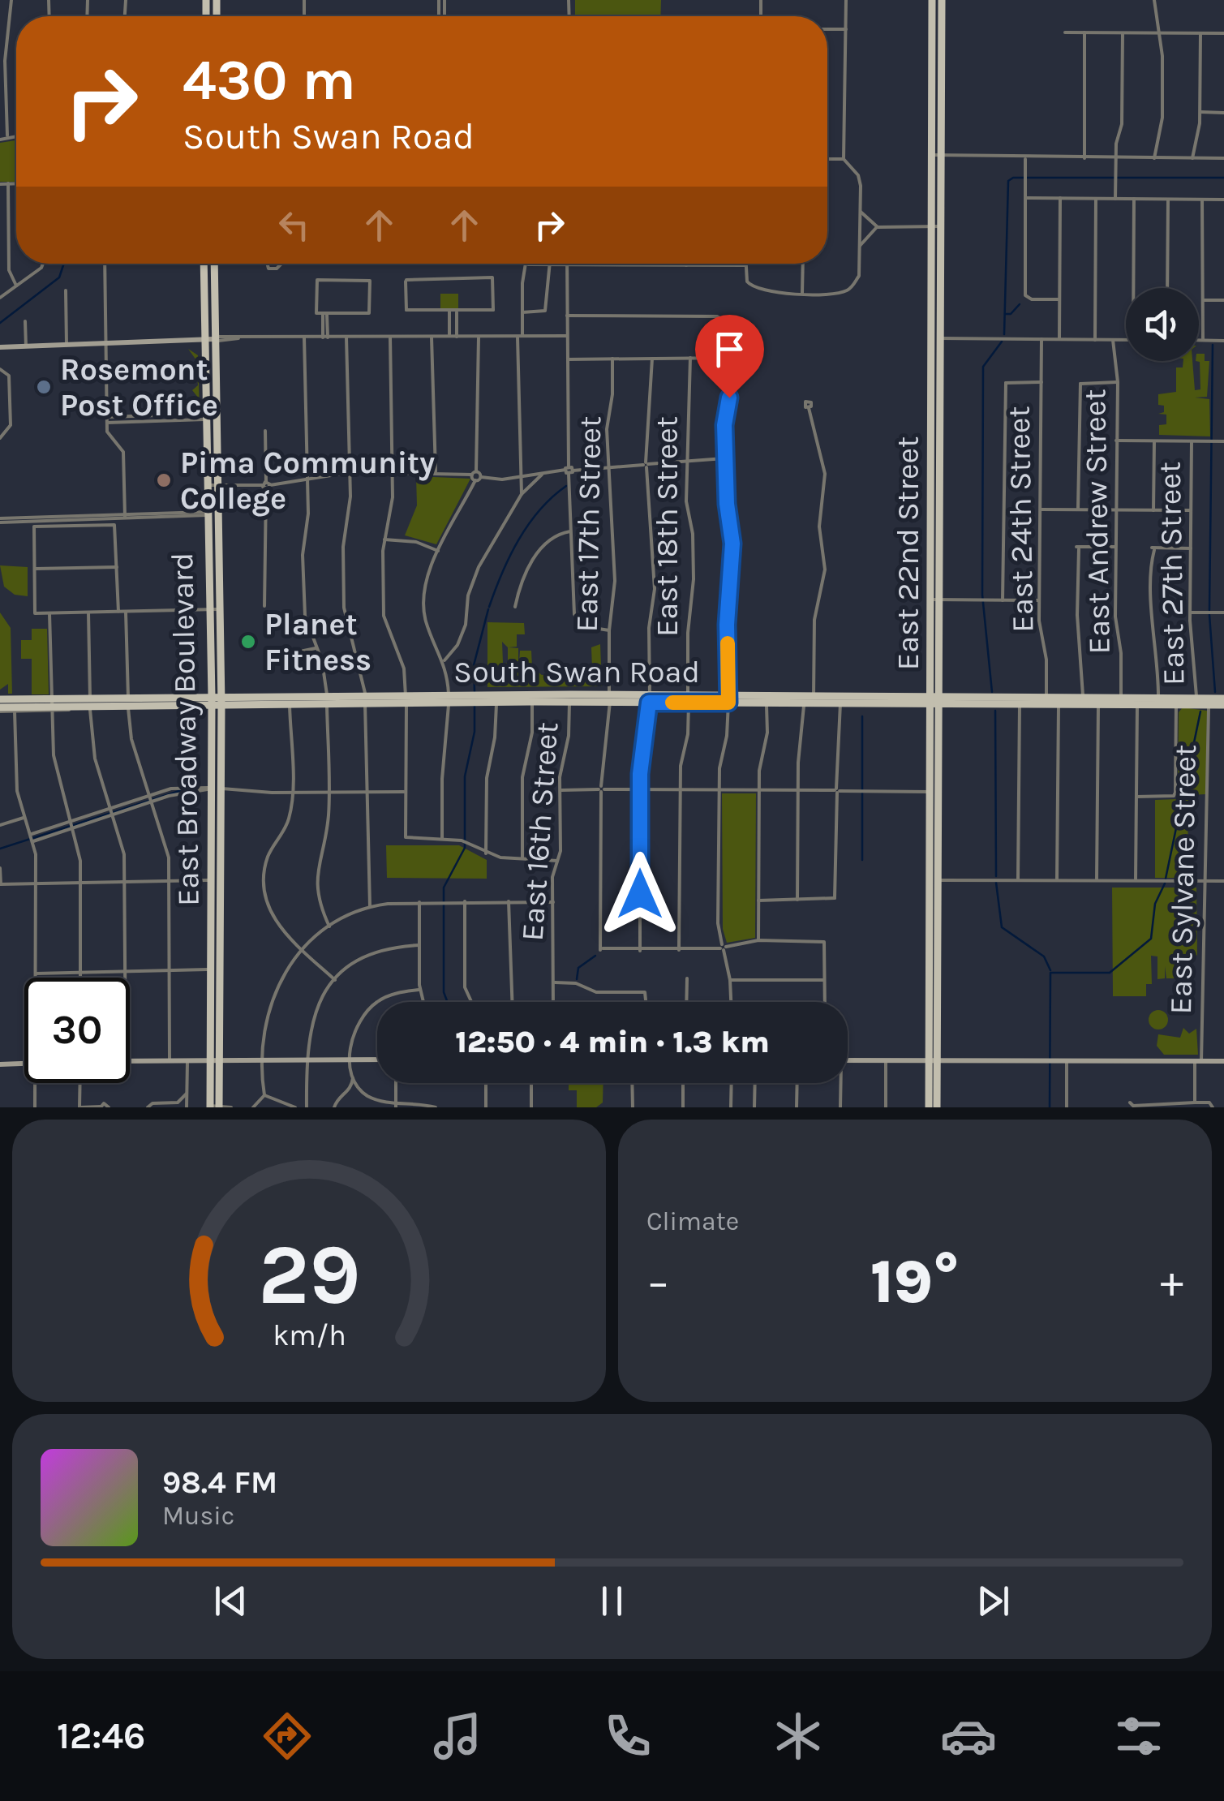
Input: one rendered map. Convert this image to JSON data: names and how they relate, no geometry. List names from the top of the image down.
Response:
{
  "streets": {
    "main road": ["East 22nd Street", "South Swan Road", "East Broadway Boulevard"],
    "street": [
      "East 24th Street",
      "East Andrew Street",
      "East 17th Street",
      "East 18th Street",
      "East 27th Street",
      "East 16th Street",
      "East Sylvane Street"
    ]
  },
  "crossings": [
    ["East 24th Street", "South Swan Road"],
    ["East Andrew Street", "South Swan Road"],
    ["East 17th Street", "South Swan Road"],
    ["East 18th Street", "South Swan Road"],
    ["East 22nd Street", "South Swan Road"],
    ["East 27th Street", "South Swan Road"],
    ["South Swan Road", "East Broadway Boulevard"],
    ["South Swan Road", "East 16th Street"],
    ["South Swan Road", "East Sylvane Street"]
  ],
  "places": ["Rosemont Post Office", "Pima Community College", "Planet Fitness"],
  "page": {
    "turn": ["430 m", "South Swan Road"],
    "limit": "30",
    "trip": "12:50 · 4 min · 1.3 km",
    "tile": "Climate",
    "heat": ["−", "19°", "+"],
    "song": ["98.4 FM", "Music"],
    "tabs": "12:46",
    "gauge": ["29", "km/h"]
  }
}
